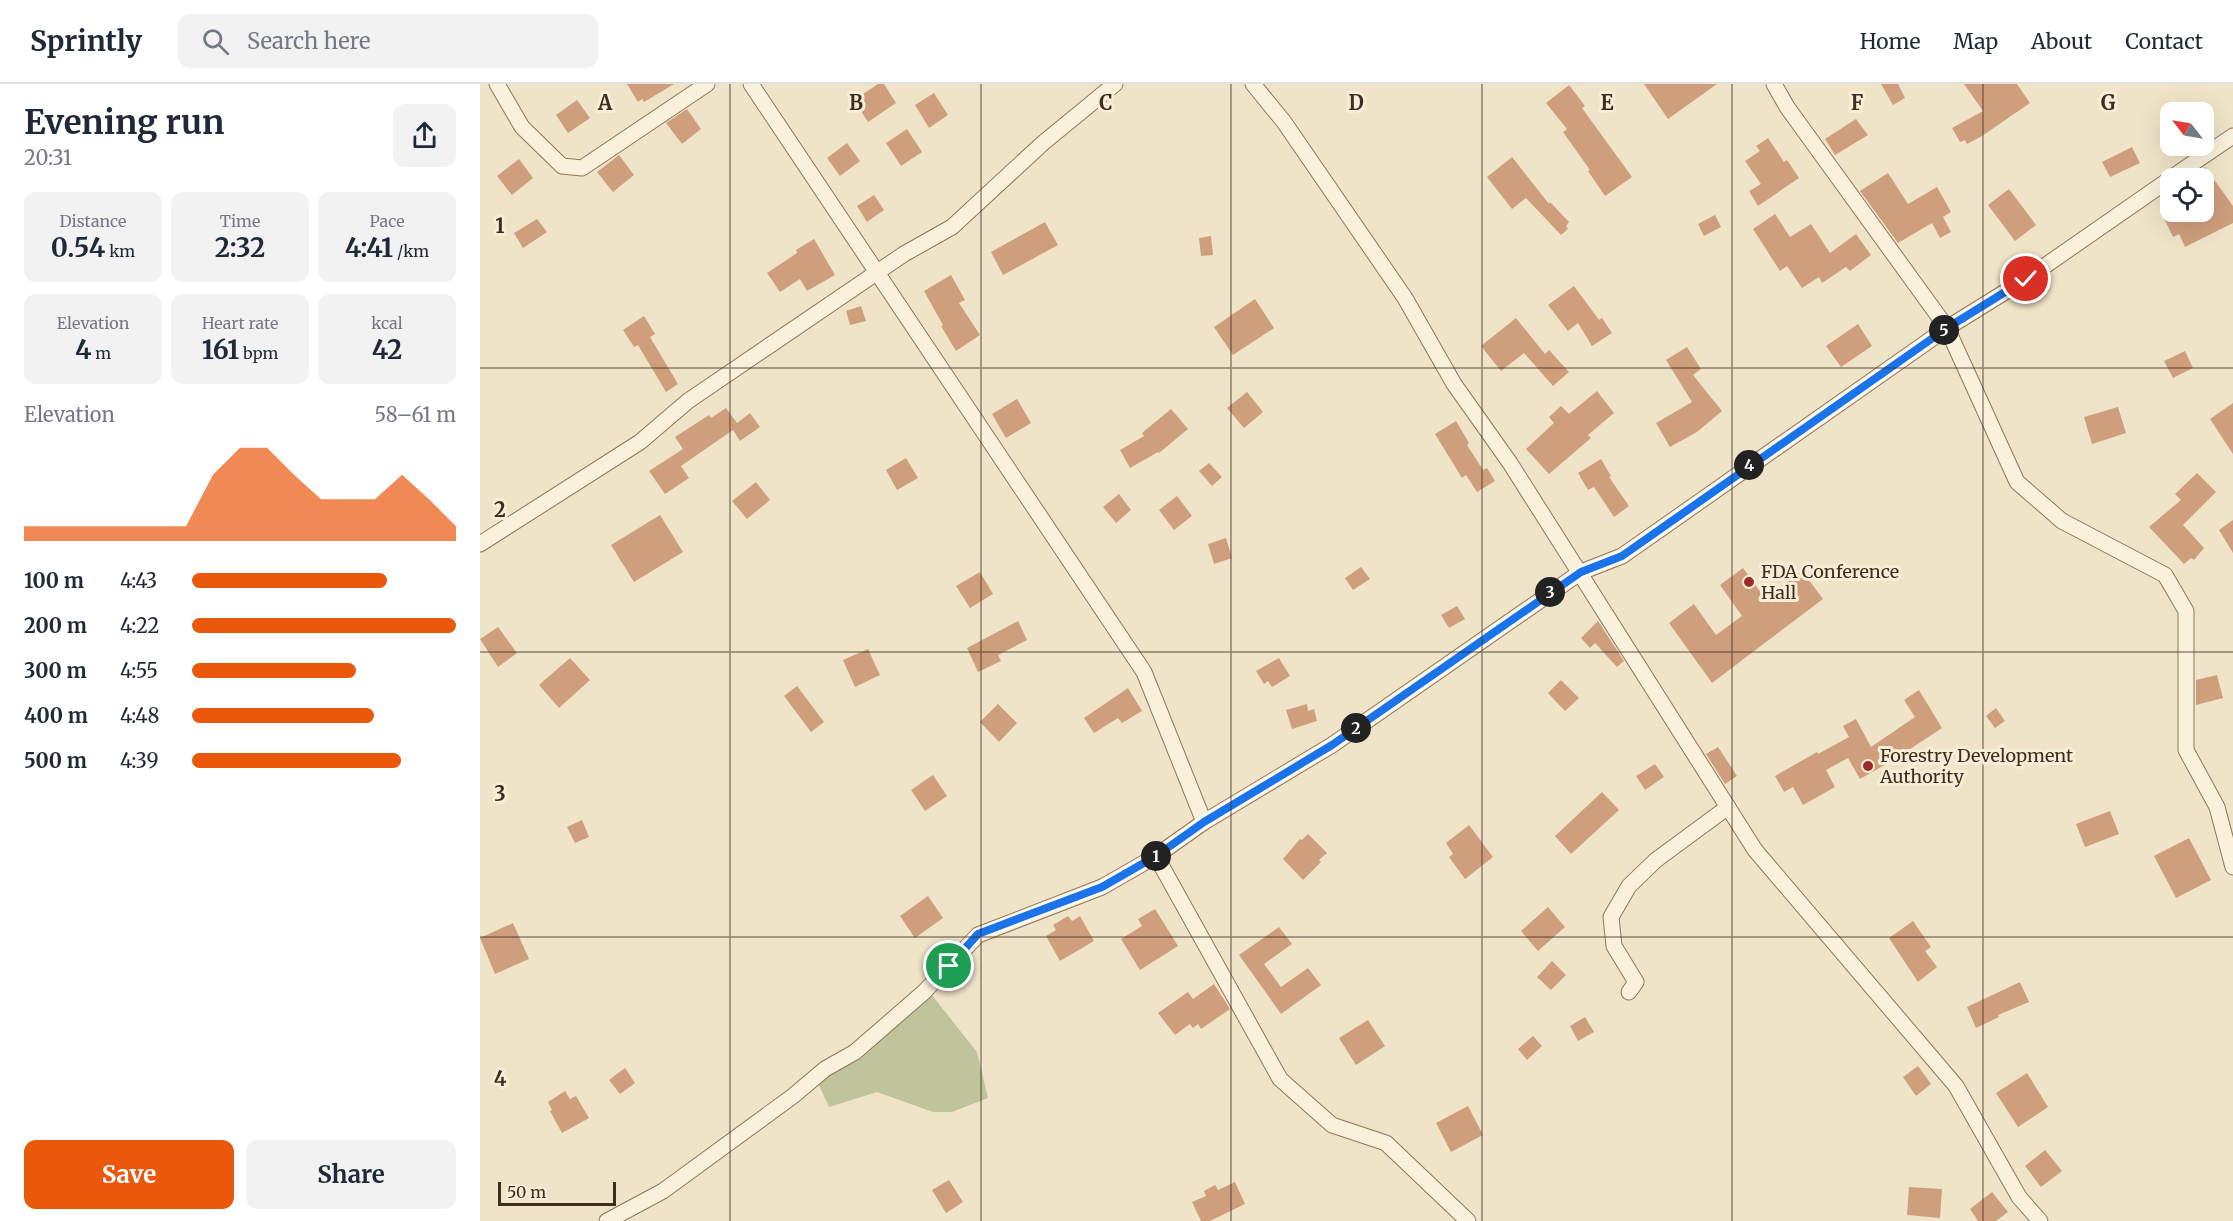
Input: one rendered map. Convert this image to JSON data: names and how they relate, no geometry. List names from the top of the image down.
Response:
{
  "places": ["FDA Conference Hall", "Forestry Development Authority"],
  "scale_bar": "50 m",
  "north": "top left",
  "page": {
    "header": "Sprintly",
    "search": "Search here",
    "nav": [
      "Home",
      "Map",
      "About",
      "Contact"
    ],
    "heading": ["Evening run", "20:31"],
    "stats": [
      ["Distance", "0.54 km"],
      ["Time", "2:32"],
      ["Pace", "4:41 /km"],
      ["Elevation", "4 m"],
      ["Heart rate", "161 bpm"],
      ["kcal", "42"]
    ],
    "pins": [
      "5",
      "4",
      "3",
      "2",
      "1"
    ],
    "chart": ["Elevation", "58–61 m"],
    "list": [
      {
        "name": "100 m",
        "note": "4:43"
      },
      {
        "name": "200 m",
        "note": "4:22"
      },
      {
        "name": "300 m",
        "note": "4:55"
      },
      {
        "name": "400 m",
        "note": "4:48"
      },
      {
        "name": "500 m",
        "note": "4:39"
      }
    ],
    "buttons": ["Save", "Share"],
    "scale": "50 m"
  },
  "grid": {
    "columns": [
      "A",
      "B",
      "C",
      "D",
      "E",
      "F",
      "G"
    ],
    "rows": [
      "1",
      "2",
      "3",
      "4"
    ]
  }
}
